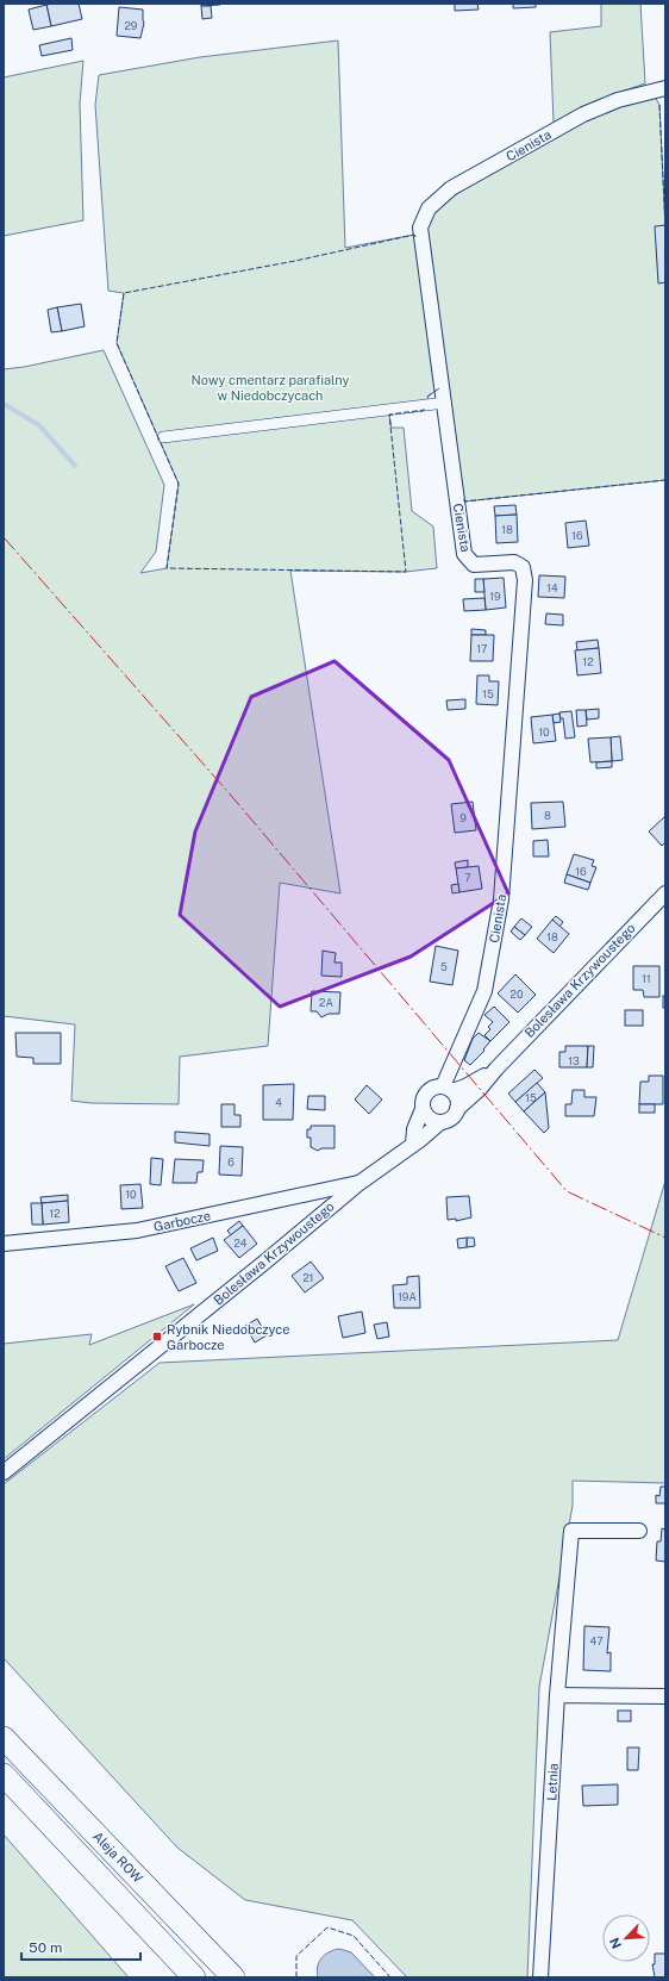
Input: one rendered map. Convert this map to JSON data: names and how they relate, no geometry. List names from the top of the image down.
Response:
{
  "streets": {
    "main road": ["Aleja ROW"],
    "street": [
      "Cienista",
      "Bolesława Krzywoustego",
      "Garbocze",
      "Letnia"
    ]
  },
  "crossings": [
    ["Cienista", "Bolesława Krzywoustego"],
    ["Bolesława Krzywoustego", "Garbocze"]
  ],
  "parks": ["Nowy cmentarz parafialny w Niedobczycach"],
  "places": {
    "transit": ["Rybnik Niedobczyce Garbocze"]
  },
  "house_numbers": [
    "29",
    "18",
    "16",
    "14",
    "19",
    "17",
    "12",
    "15",
    "10",
    "8",
    "9",
    "16",
    "7",
    "18",
    "5",
    "11",
    "20",
    "2A",
    "13",
    "15",
    "4",
    "6",
    "10",
    "12",
    "24",
    "21",
    "19A",
    "47"
  ],
  "scale_bar": "50 m",
  "north": "bottom left"
}
